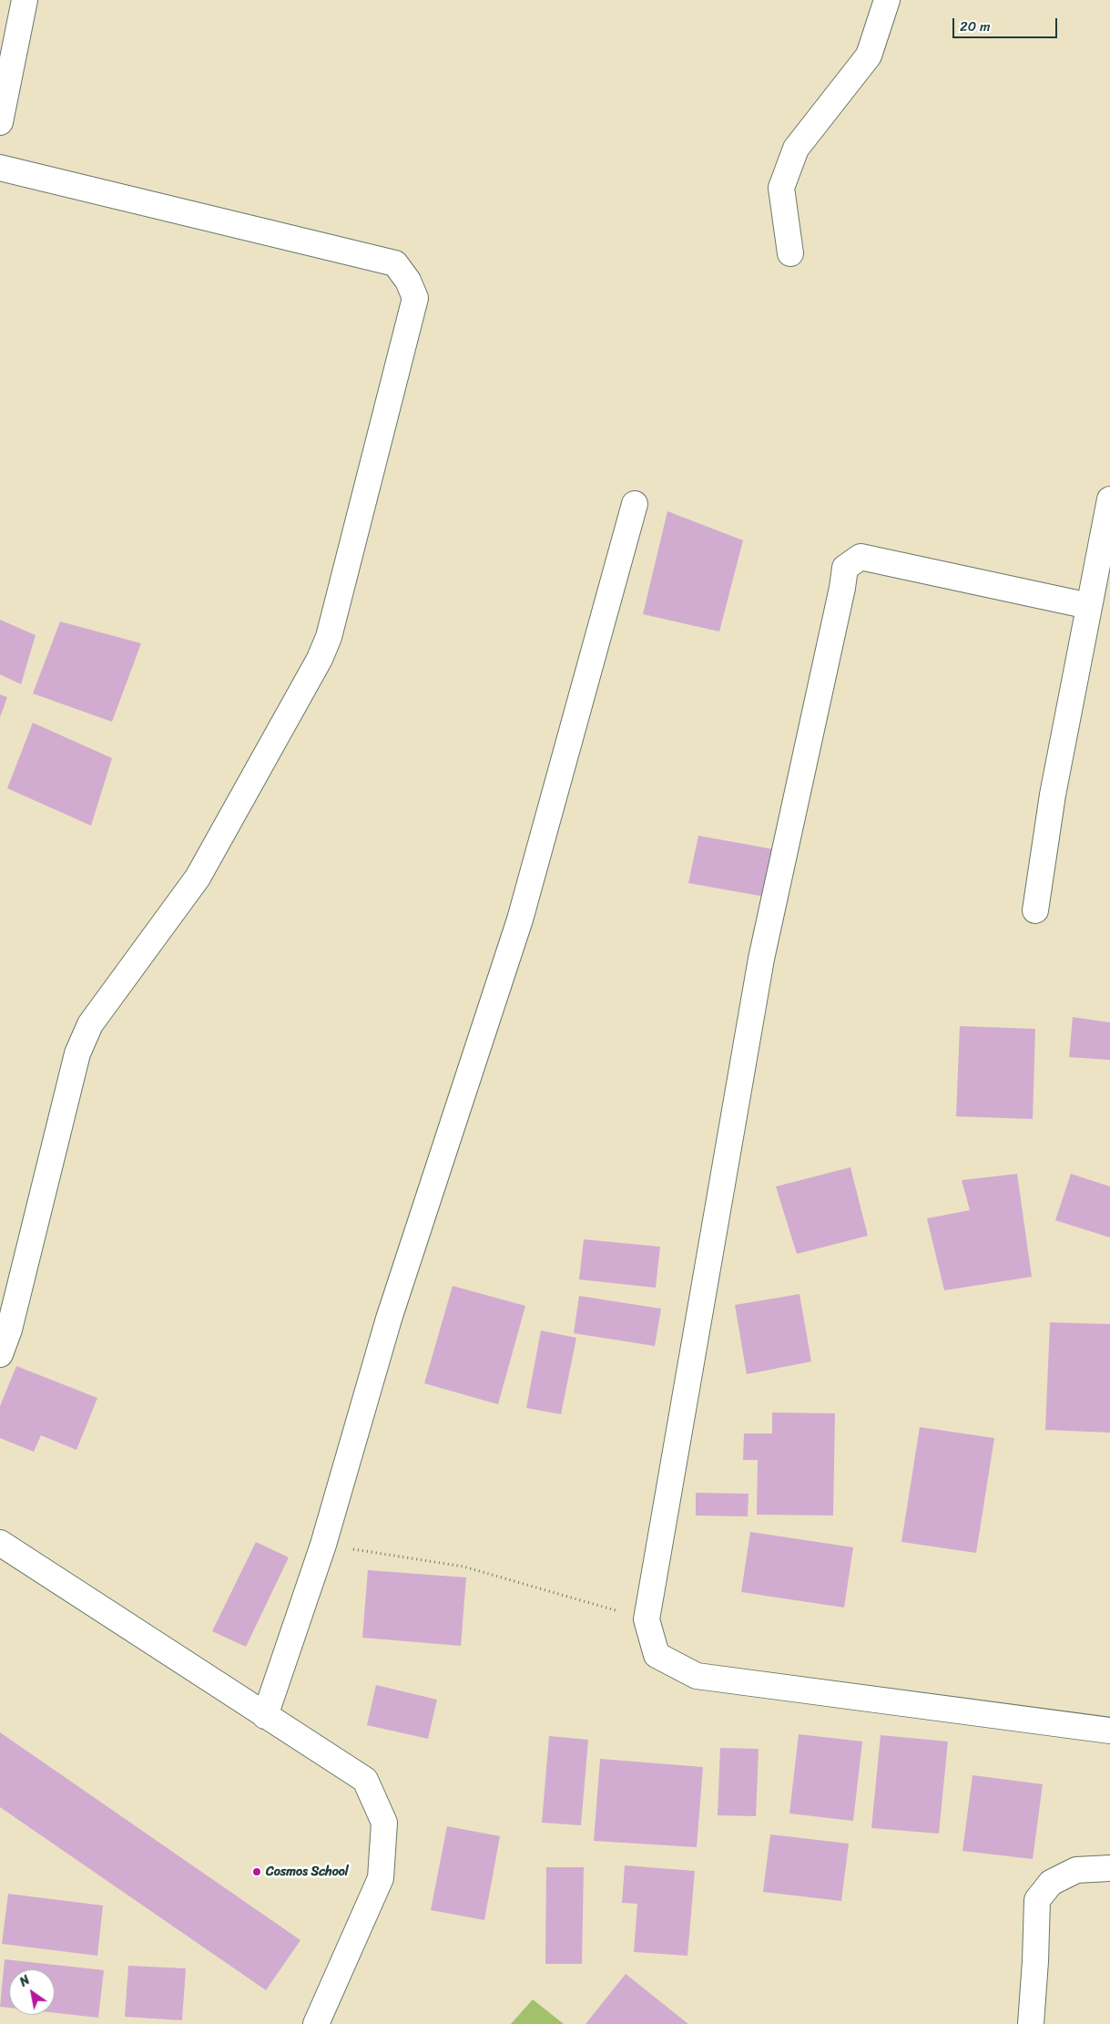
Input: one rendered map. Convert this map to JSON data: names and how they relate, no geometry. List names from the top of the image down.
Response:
{
  "places": ["Cosmos School"],
  "scale_bar": "20 m",
  "north": "top left"
}
